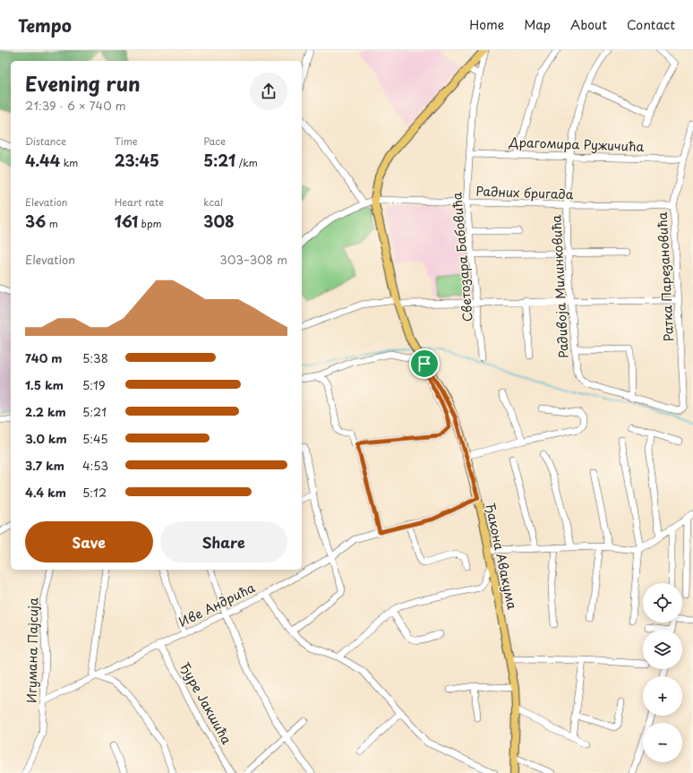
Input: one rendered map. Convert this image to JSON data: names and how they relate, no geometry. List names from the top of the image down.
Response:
{
  "streets": {
    "main road": ["Ђакона Авакума"],
    "street": [
      "Драгомира Ружичића",
      "Радних бригада",
      "Светозара Бабовића",
      "Ратка Парезановића",
      "Радивоја Милинковића",
      "Иве Андрића",
      "Игумана Пајсија",
      "Ђуре Јакшића"
    ]
  },
  "crossings": [
    ["Драгомира Ружичића", "Светозара Бабовића"],
    ["Драгомира Ружичића", "Ратка Парезановића"],
    ["Драгомира Ружичића", "Радивоја Милинковића"],
    ["Радних бригада", "Светозара Бабовића"],
    ["Радних бригада", "Ратка Парезановића"],
    ["Радних бригада", "Радивоја Милинковића"],
    ["Радних бригада", "Ђакона Авакума"],
    ["Ратка Парезановића", "Радивоја Милинковића"],
    ["Ђакона Авакума", "Иве Андрића"],
    ["Иве Андрића", "Игумана Пајсија"],
    ["Иве Андрића", "Ђуре Јакшића"]
  ],
  "page": {
    "header": "Tempo",
    "nav": [
      "Home",
      "Map",
      "About",
      "Contact"
    ],
    "heading": ["Evening run", "21:39 · 6 × 740 m"],
    "stats": [
      ["Distance", "4.44 km"],
      ["Time", "23:45"],
      ["Pace", "5:21 /km"],
      ["Elevation", "36 m"],
      ["Heart rate", "161 bpm"],
      ["kcal", "308"]
    ],
    "chart": ["Elevation", "303–308 m"],
    "list": [
      {
        "name": "740 m",
        "note": "5:38"
      },
      {
        "name": "1.5 km",
        "note": "5:19"
      },
      {
        "name": "2.2 km",
        "note": "5:21"
      },
      {
        "name": "3.0 km",
        "note": "5:45"
      },
      {
        "name": "3.7 km",
        "note": "4:53"
      },
      {
        "name": "4.4 km",
        "note": "5:12"
      }
    ],
    "buttons": ["Save", "Share"],
    "map_buttons": ["+", "−"]
  }
}
